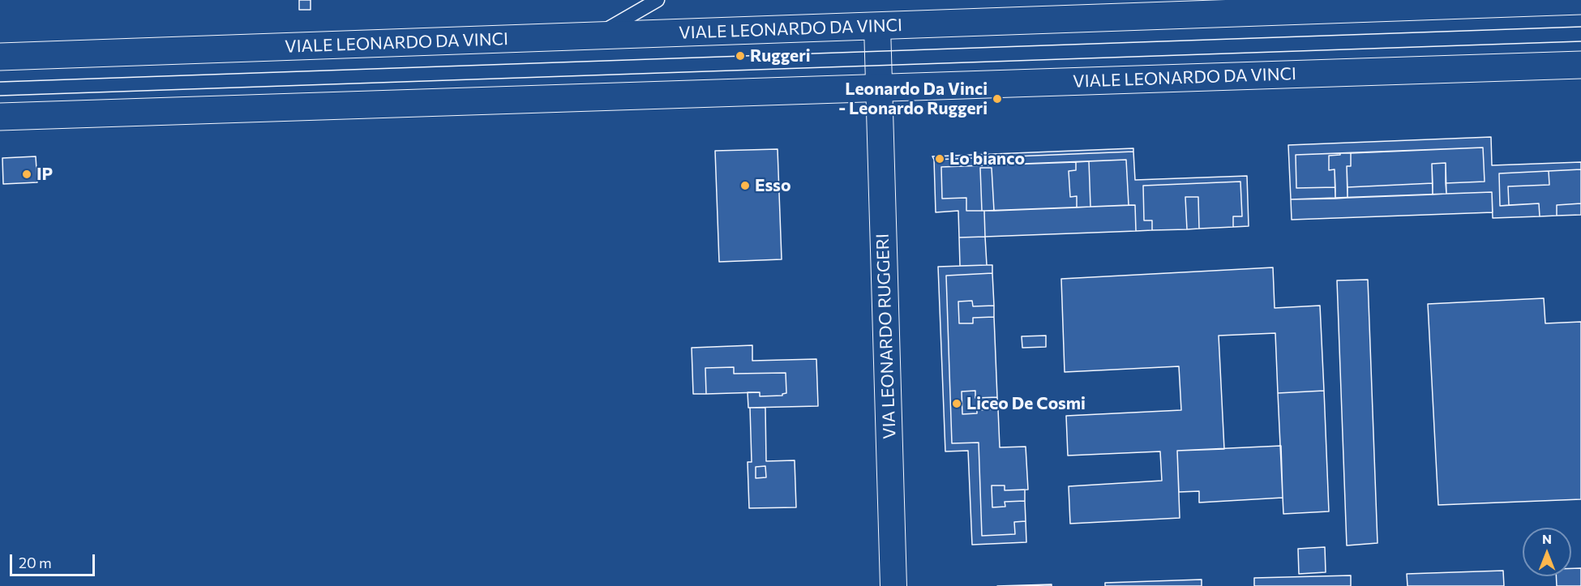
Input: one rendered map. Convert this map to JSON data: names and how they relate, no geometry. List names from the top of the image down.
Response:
{
  "streets": {
    "street": ["VIALE LEONARDO DA VINCI", "VIA LEONARDO RUGGERI"]
  },
  "crossings": [
    ["VIALE LEONARDO DA VINCI", "VIA LEONARDO RUGGERI"]
  ],
  "places": [
    "Ruggeri",
    "Leonardo Da Vinci - Leonardo Ruggeri",
    "Lo bianco",
    "IP",
    "Esso",
    "Liceo De Cosmi"
  ],
  "scale_bar": "20 m",
  "north": "top"
}
